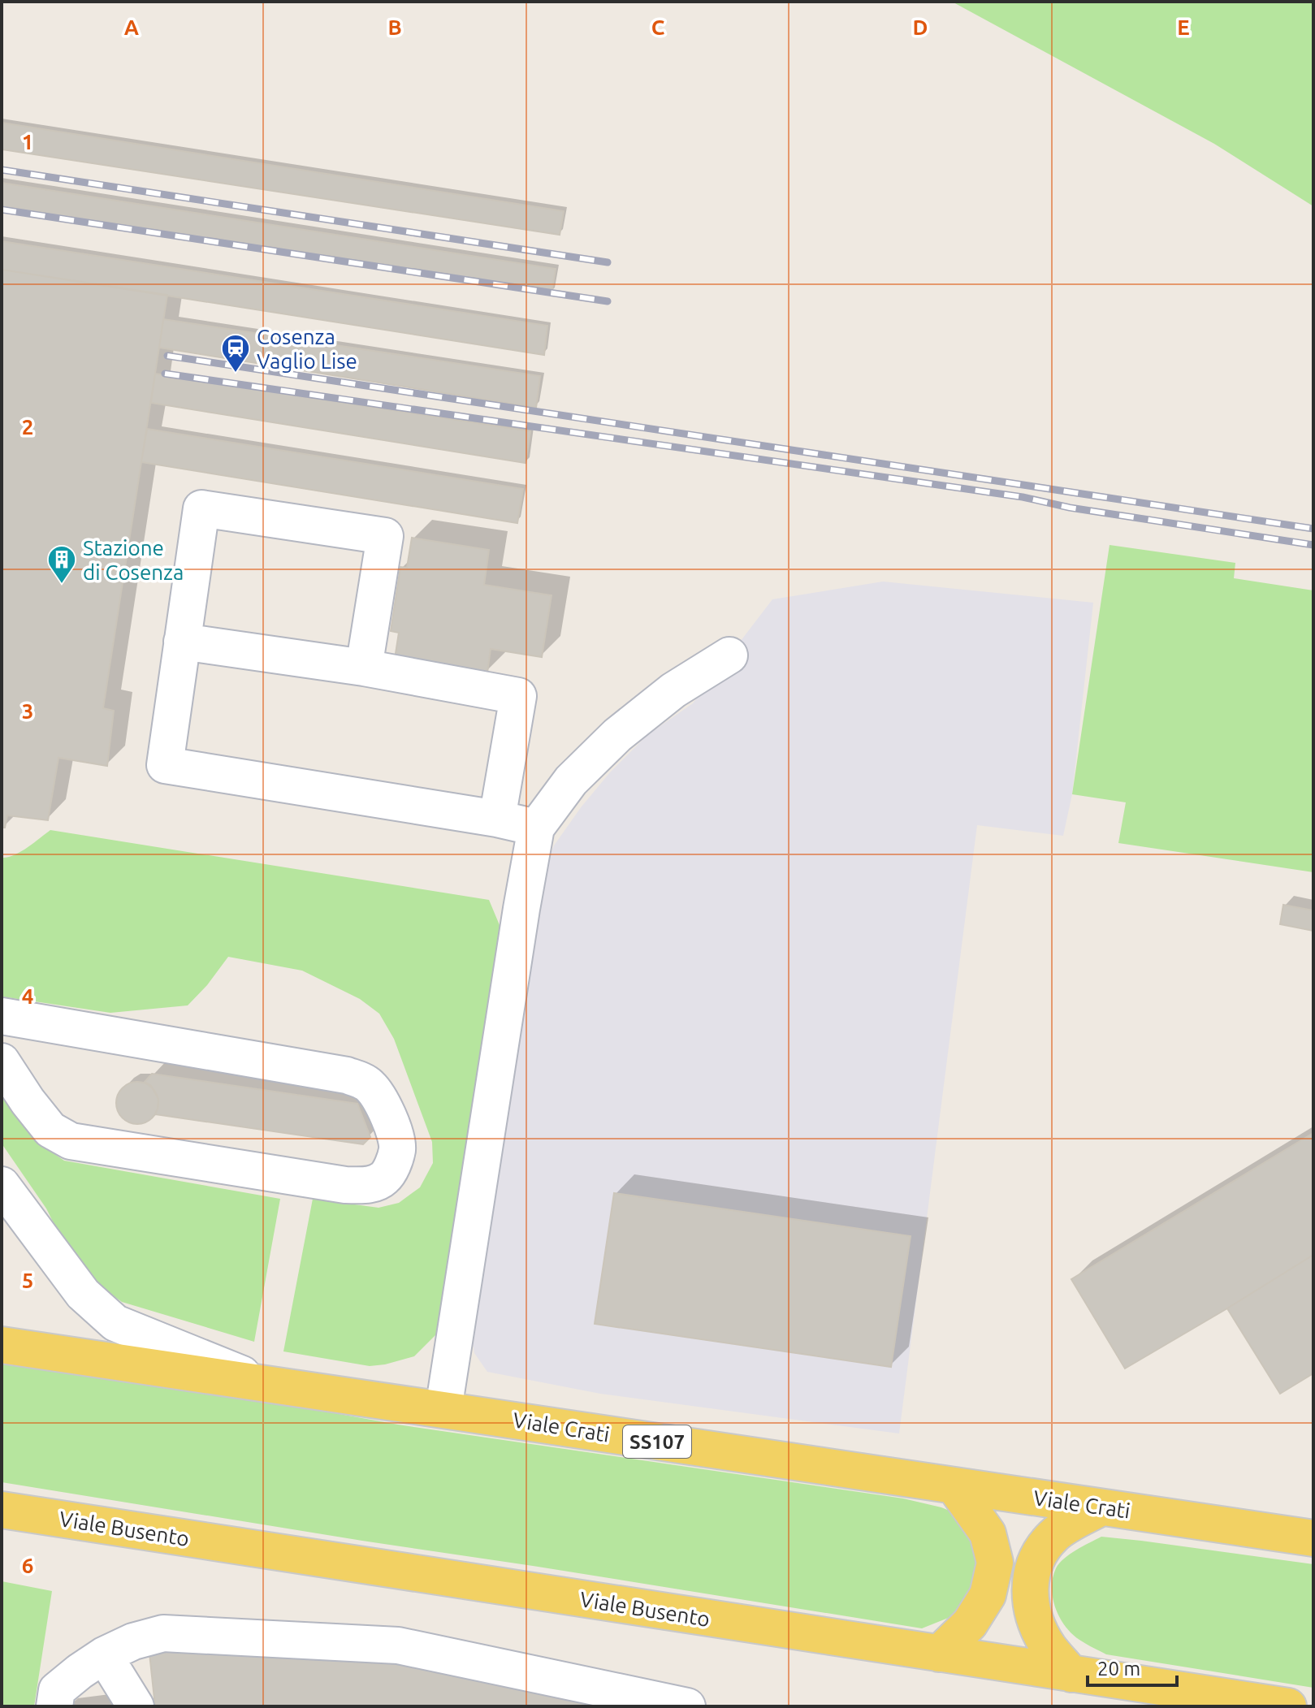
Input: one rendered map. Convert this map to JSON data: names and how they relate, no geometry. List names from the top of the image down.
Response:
{
  "streets": {
    "main road": ["Viale Crati", "SS107", "Viale Busento"]
  },
  "places": {
    "station": ["Cosenza Vaglio Lise"],
    "building": ["Stazione di Cosenza"]
  },
  "scale_bar": "20 m",
  "grid": {
    "columns": [
      "A",
      "B",
      "C",
      "D",
      "E"
    ],
    "rows": [
      "1",
      "2",
      "3",
      "4",
      "5",
      "6"
    ]
  }
}
